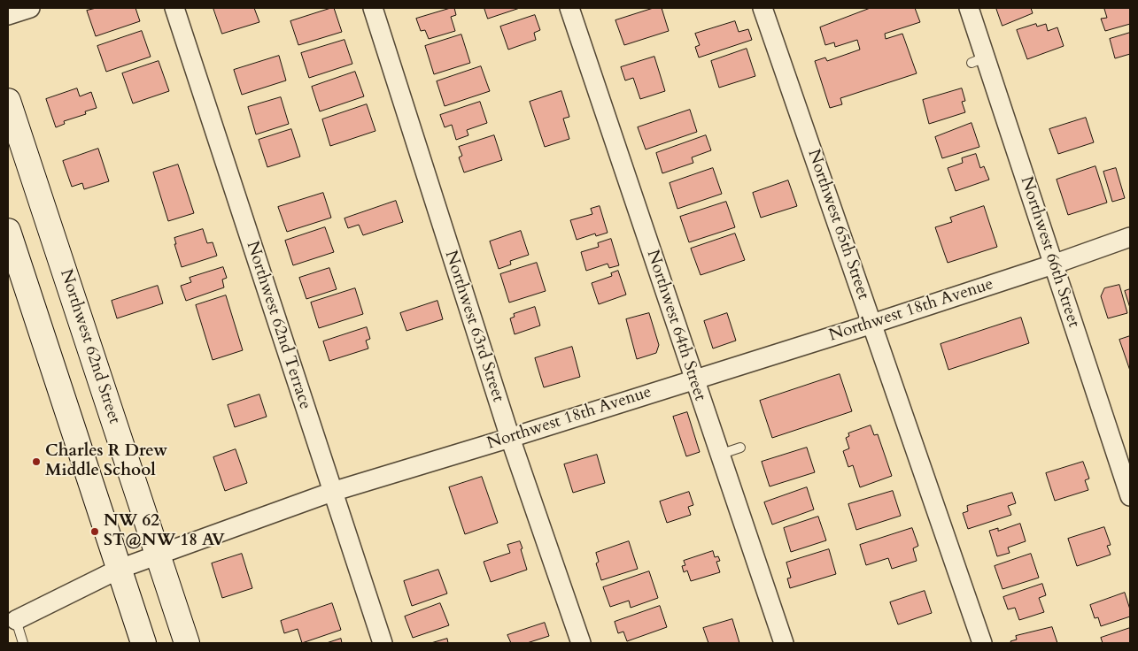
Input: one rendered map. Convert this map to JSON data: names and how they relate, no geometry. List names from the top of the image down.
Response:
{
  "streets": {
    "main road": ["Northwest 62nd Street"],
    "street": [
      "Northwest 65th Street",
      "Northwest 66th Street",
      "Northwest 18th Avenue",
      "Northwest 62nd Terrace",
      "Northwest 64th Street",
      "Northwest 63rd Street"
    ]
  },
  "crossings": [
    ["Northwest 65th Street", "Northwest 18th Avenue"],
    ["Northwest 66th Street", "Northwest 18th Avenue"],
    ["Northwest 18th Avenue", "Northwest 62nd Terrace"],
    ["Northwest 18th Avenue", "Northwest 64th Street"],
    ["Northwest 18th Avenue", "Northwest 63rd Street"],
    ["Northwest 18th Avenue", "Northwest 62nd Street"]
  ],
  "places": ["Charles R Drew Middle School", "NW 62 ST@NW 18 AV"]
}
